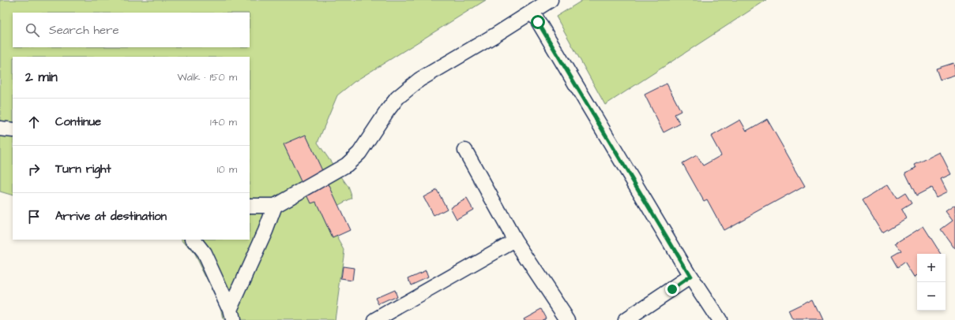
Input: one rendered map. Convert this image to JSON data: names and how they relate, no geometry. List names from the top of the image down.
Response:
{
  "page": {
    "search": "Search here",
    "heading": ["2 min", "Walk · 150 m"],
    "list": [
      ["Continue", "140 m"],
      ["Turn right", "10 m"],
      "Arrive at destination"
    ],
    "map_buttons": ["+", "−"]
  }
}
